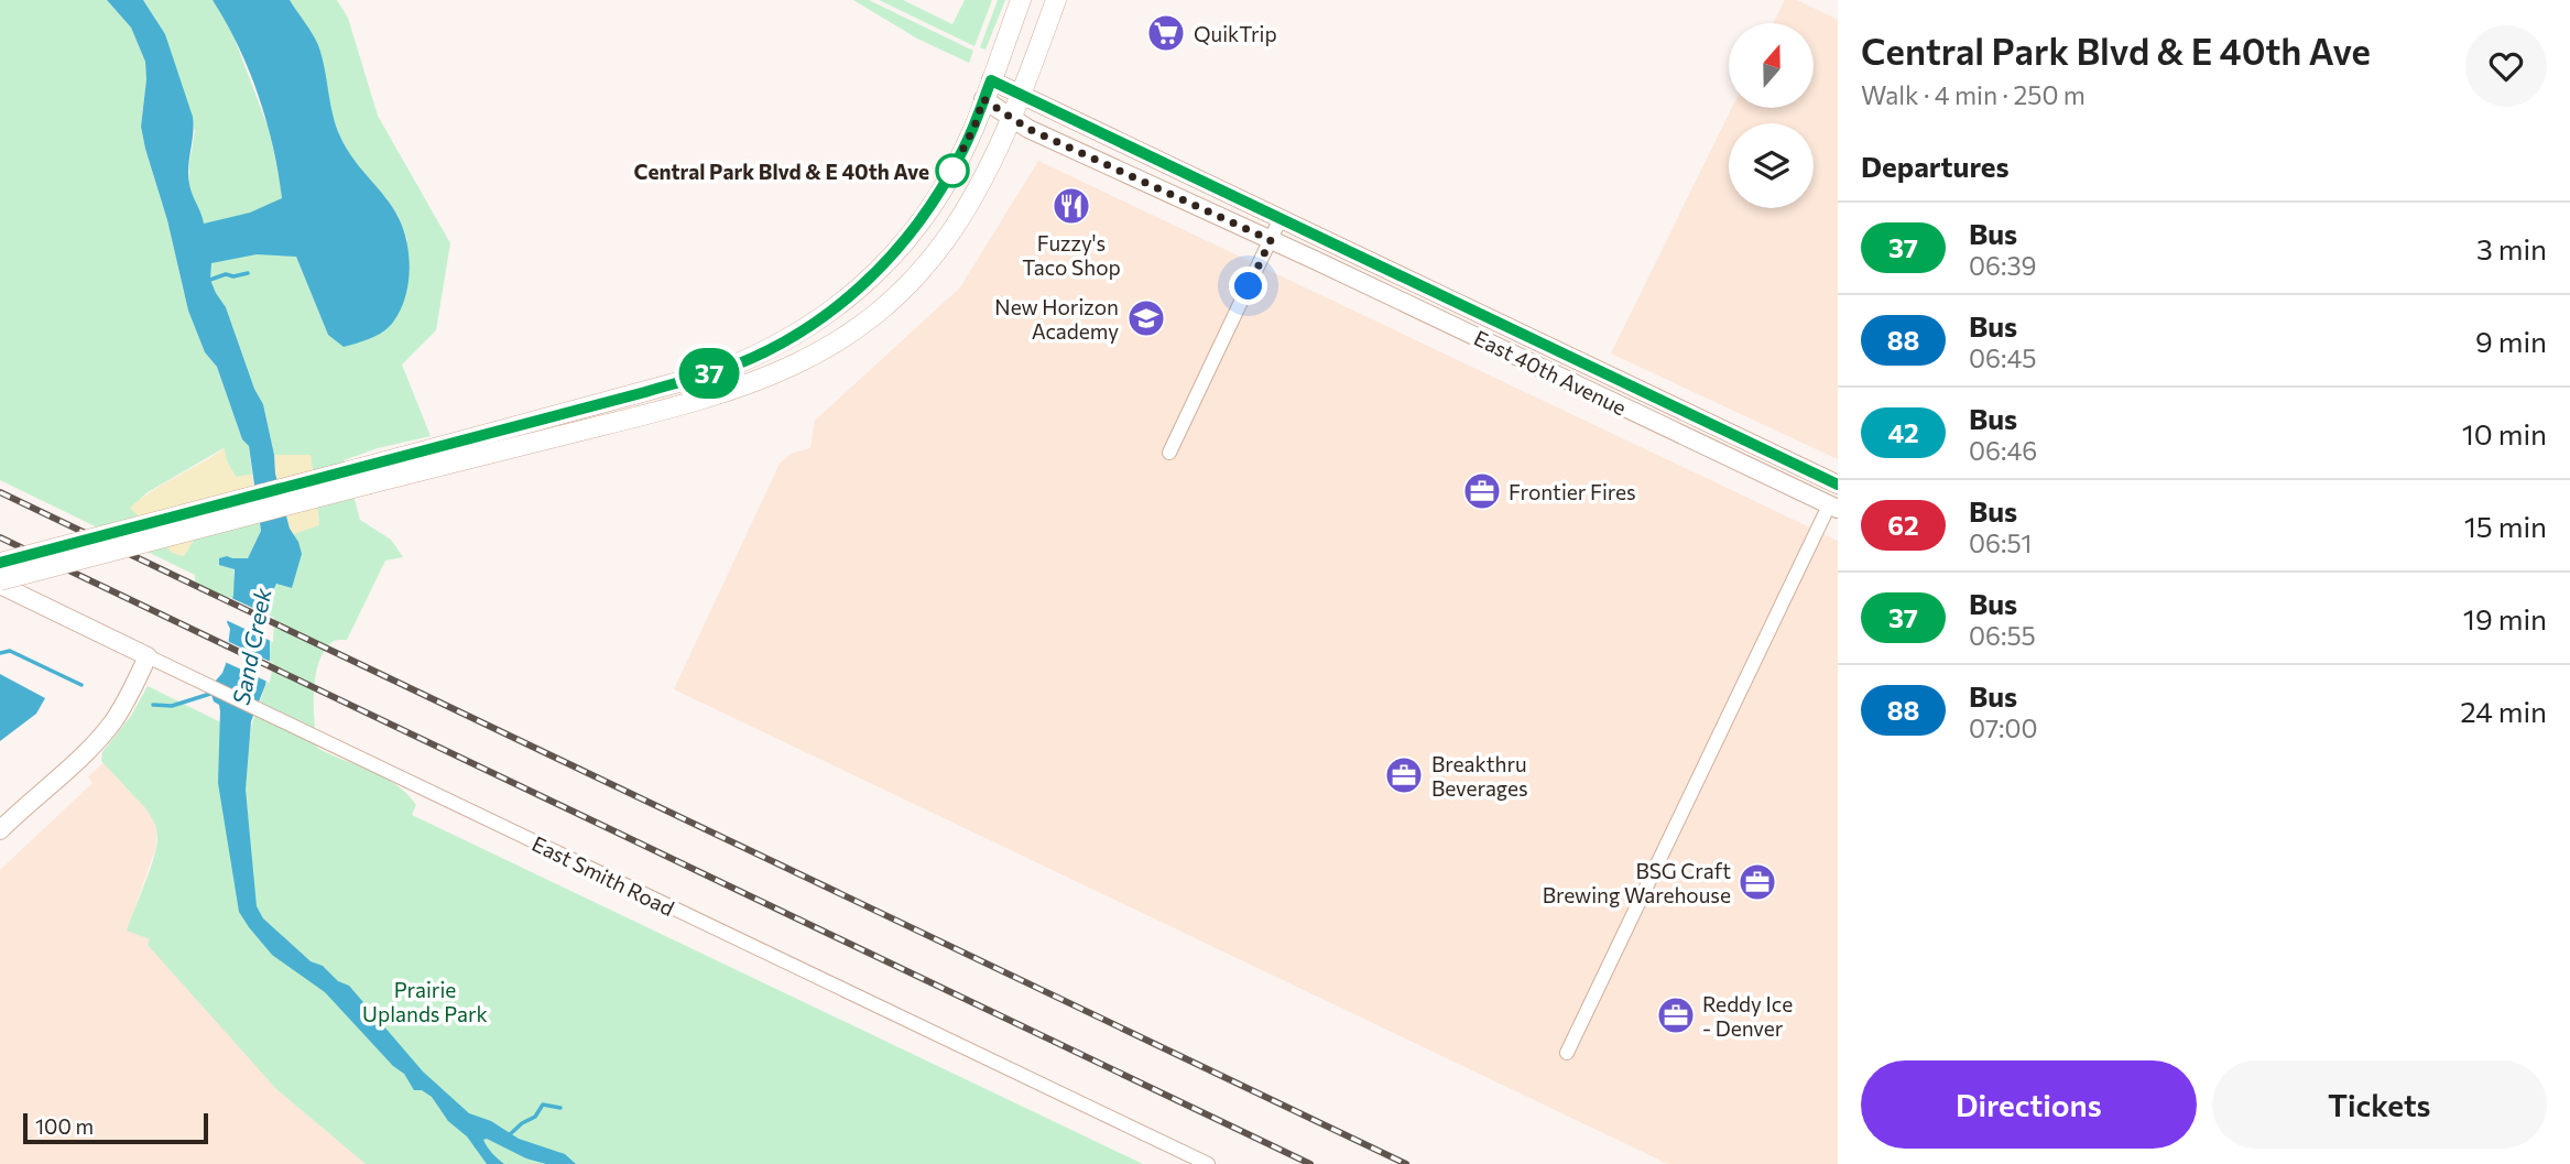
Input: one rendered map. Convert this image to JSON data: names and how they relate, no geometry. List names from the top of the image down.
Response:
{
  "streets": {
    "street": ["East 40th Avenue", "East Smith Road"]
  },
  "water": ["Sand Creek"],
  "parks": ["Prairie Uplands Park"],
  "places": {
    "supermarket": ["QuikTrip"],
    "other": ["Central Park Blvd & E 40th Ave"],
    "restaurant": ["Fuzzy's Taco Shop"],
    "school or university": ["New Horizon Academy"],
    "office": [
      "Frontier Fires",
      "Breakthru Beverages",
      "BSG Craft Brewing Warehouse",
      "Reddy Ice - Denver"
    ]
  },
  "lines": ["bus line 37"],
  "scale_bar": "100 m",
  "north": "top",
  "page": {
    "on_map": "37",
    "heading": [
      ["Central Park Blvd & E 40th Ave", "Walk · 4 min · 250 m"],
      "Departures"
    ],
    "list": [
      {
        "mark": "37",
        "name": "Bus",
        "note": "06:39",
        "value": "3 min"
      },
      {
        "mark": "88",
        "name": "Bus",
        "note": "06:45",
        "value": "9 min"
      },
      {
        "mark": "42",
        "name": "Bus",
        "note": "06:46",
        "value": "10 min"
      },
      {
        "mark": "62",
        "name": "Bus",
        "note": "06:51",
        "value": "15 min"
      },
      {
        "mark": "37",
        "name": "Bus",
        "note": "06:55",
        "value": "19 min"
      },
      {
        "mark": "88",
        "name": "Bus",
        "note": "07:00",
        "value": "24 min"
      }
    ],
    "buttons": ["Directions", "Tickets"],
    "scale": "100 m"
  }
}
